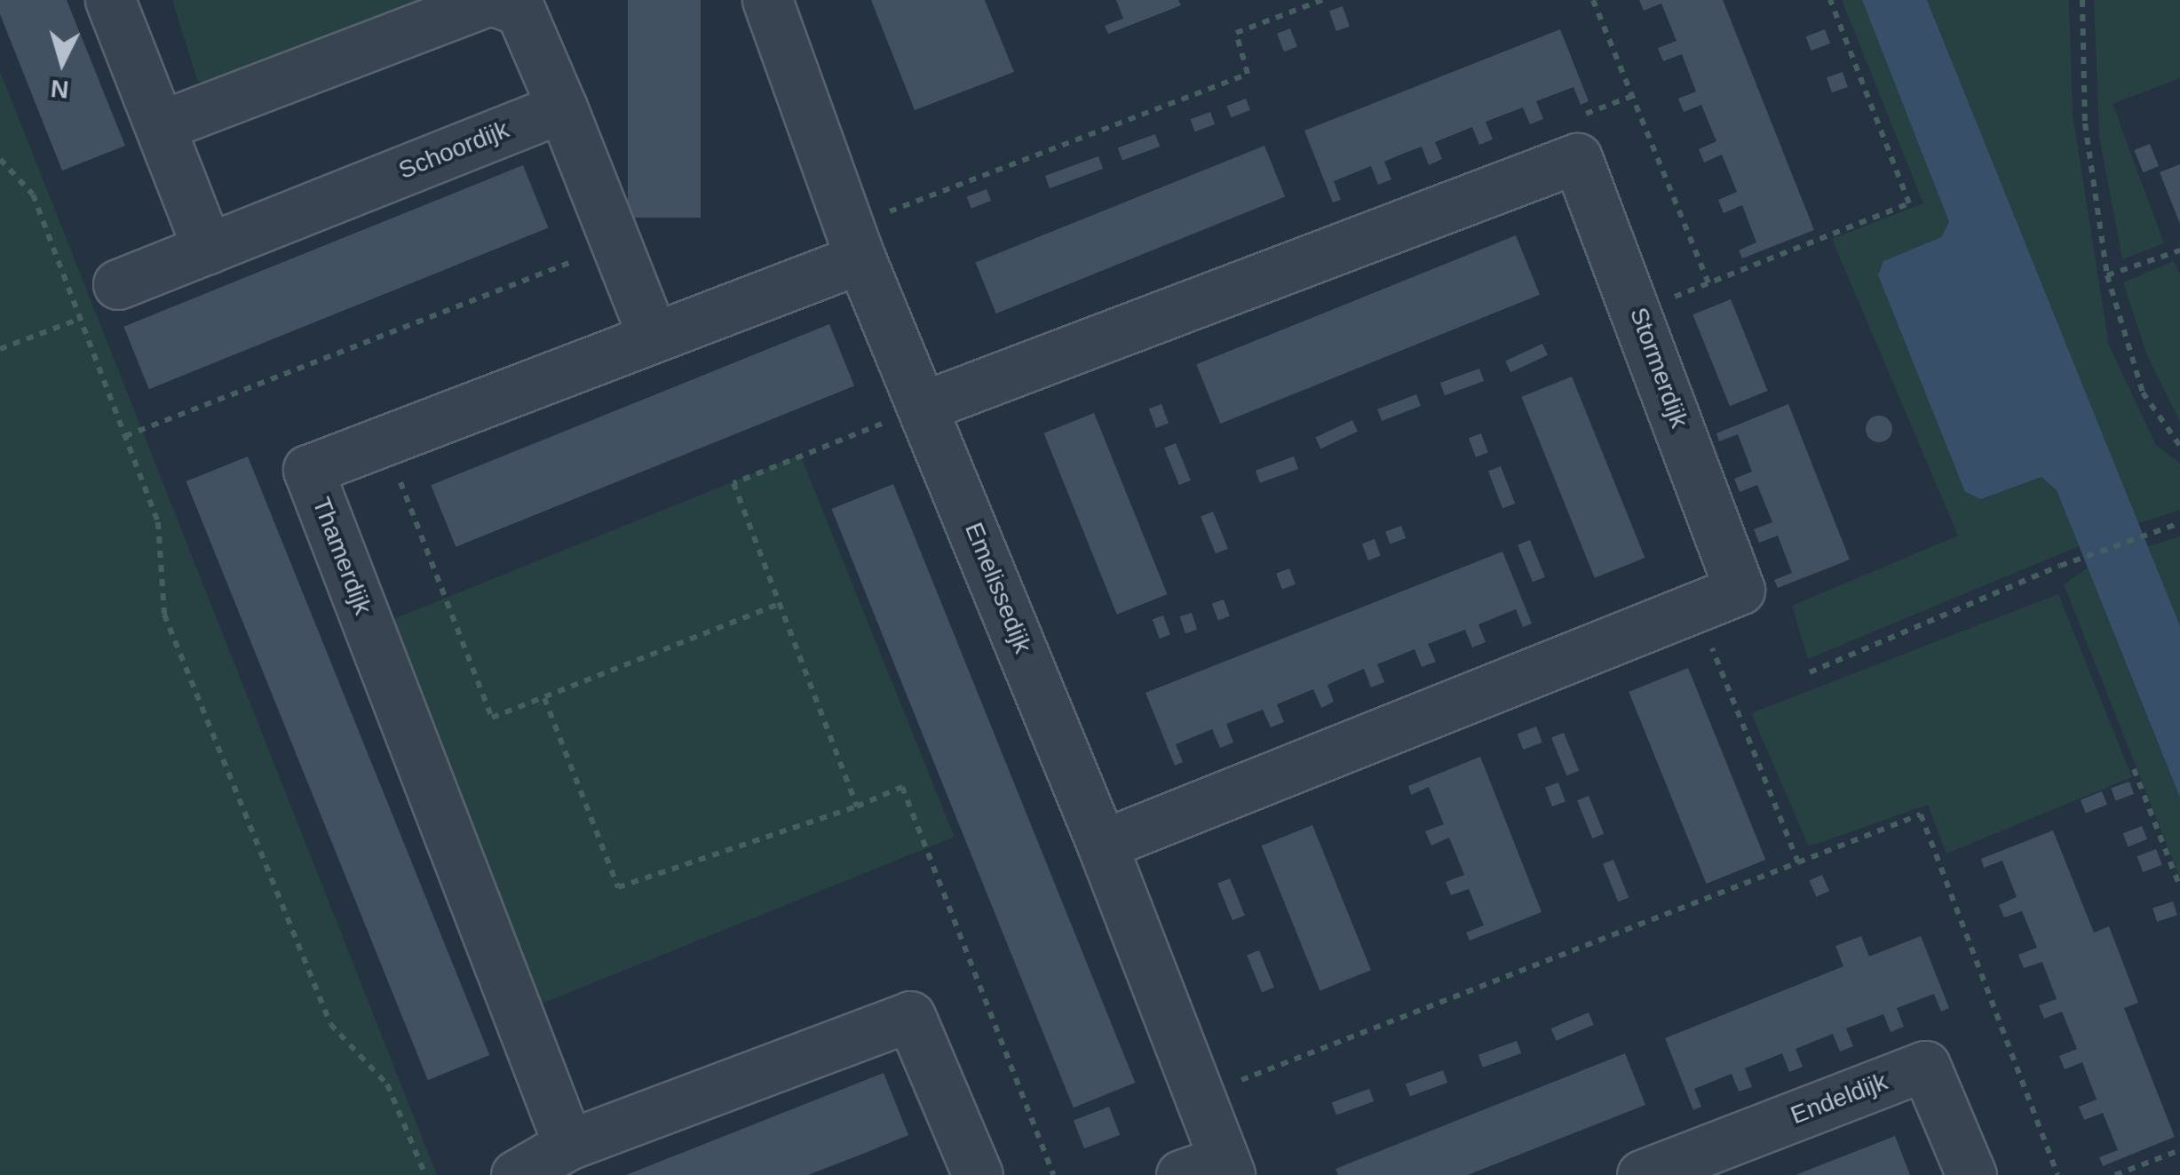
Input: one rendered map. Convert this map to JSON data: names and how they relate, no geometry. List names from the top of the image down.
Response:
{
  "streets": {
    "street": [
      "Schoordijk",
      "Stormerdijk",
      "Thamerdijk",
      "Emelissedijk",
      "Endeldijk"
    ]
  },
  "crossings": [
    ["Stormerdijk", "Emelissedijk"],
    ["Thamerdijk", "Emelissedijk"]
  ],
  "north": "bottom"
}
